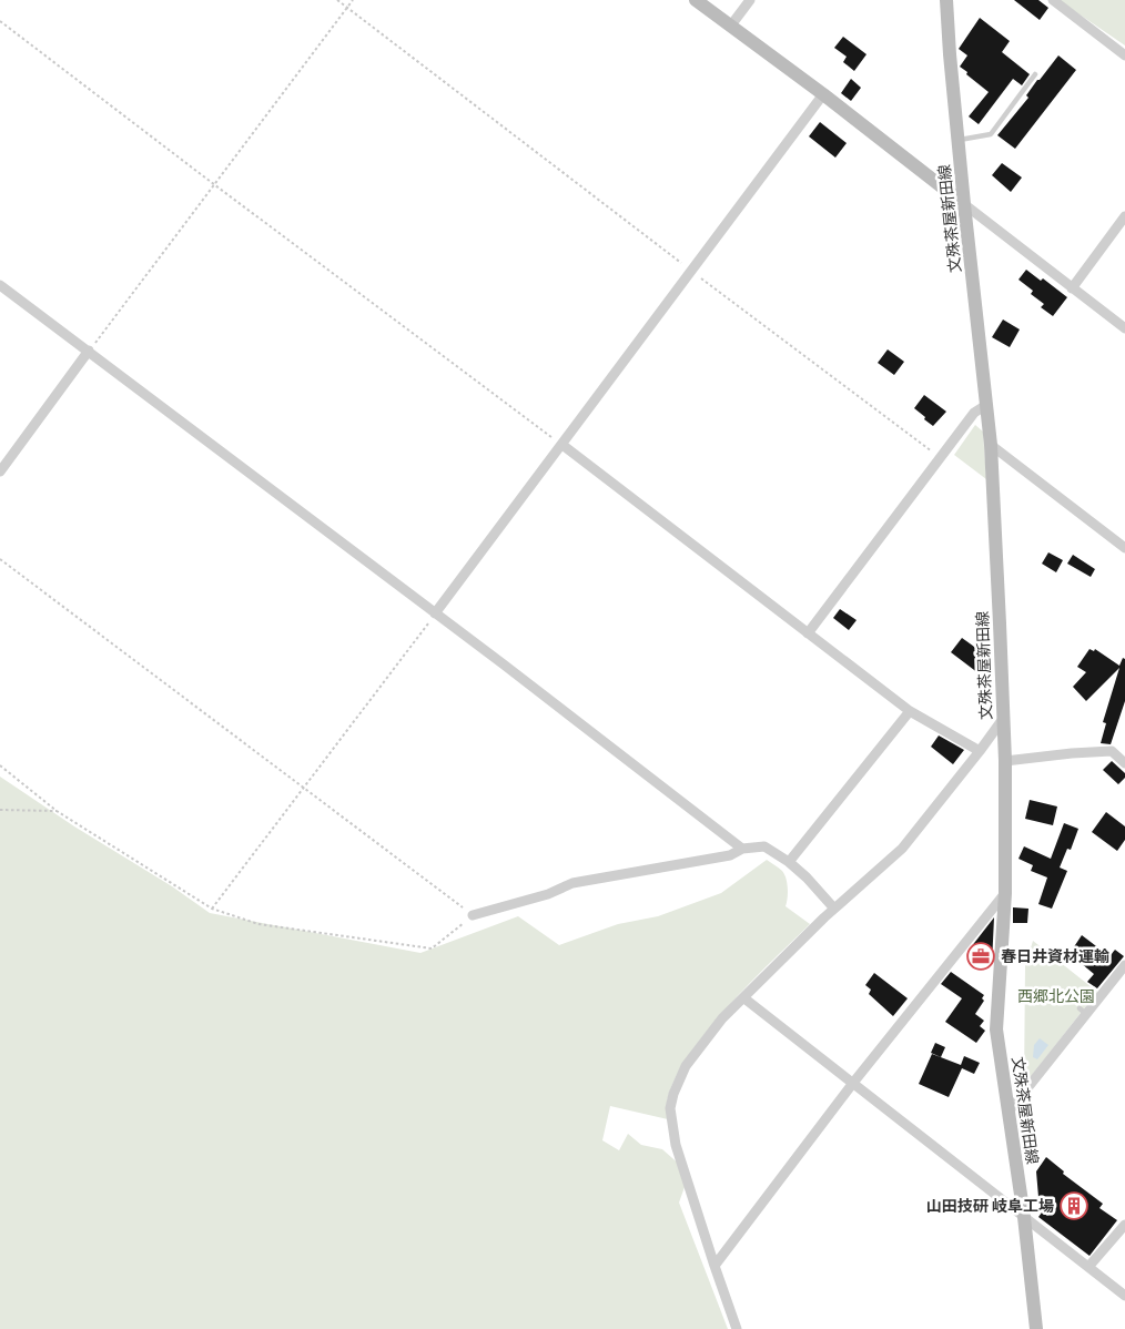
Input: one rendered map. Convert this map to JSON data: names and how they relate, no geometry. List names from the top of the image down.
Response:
{
  "streets": {
    "main road": ["文殊茶屋新田線"]
  },
  "parks": ["西郷北公園"],
  "places": {
    "office": ["春日井資材運輸"],
    "building": ["山田技研 岐阜工場"]
  }
}
